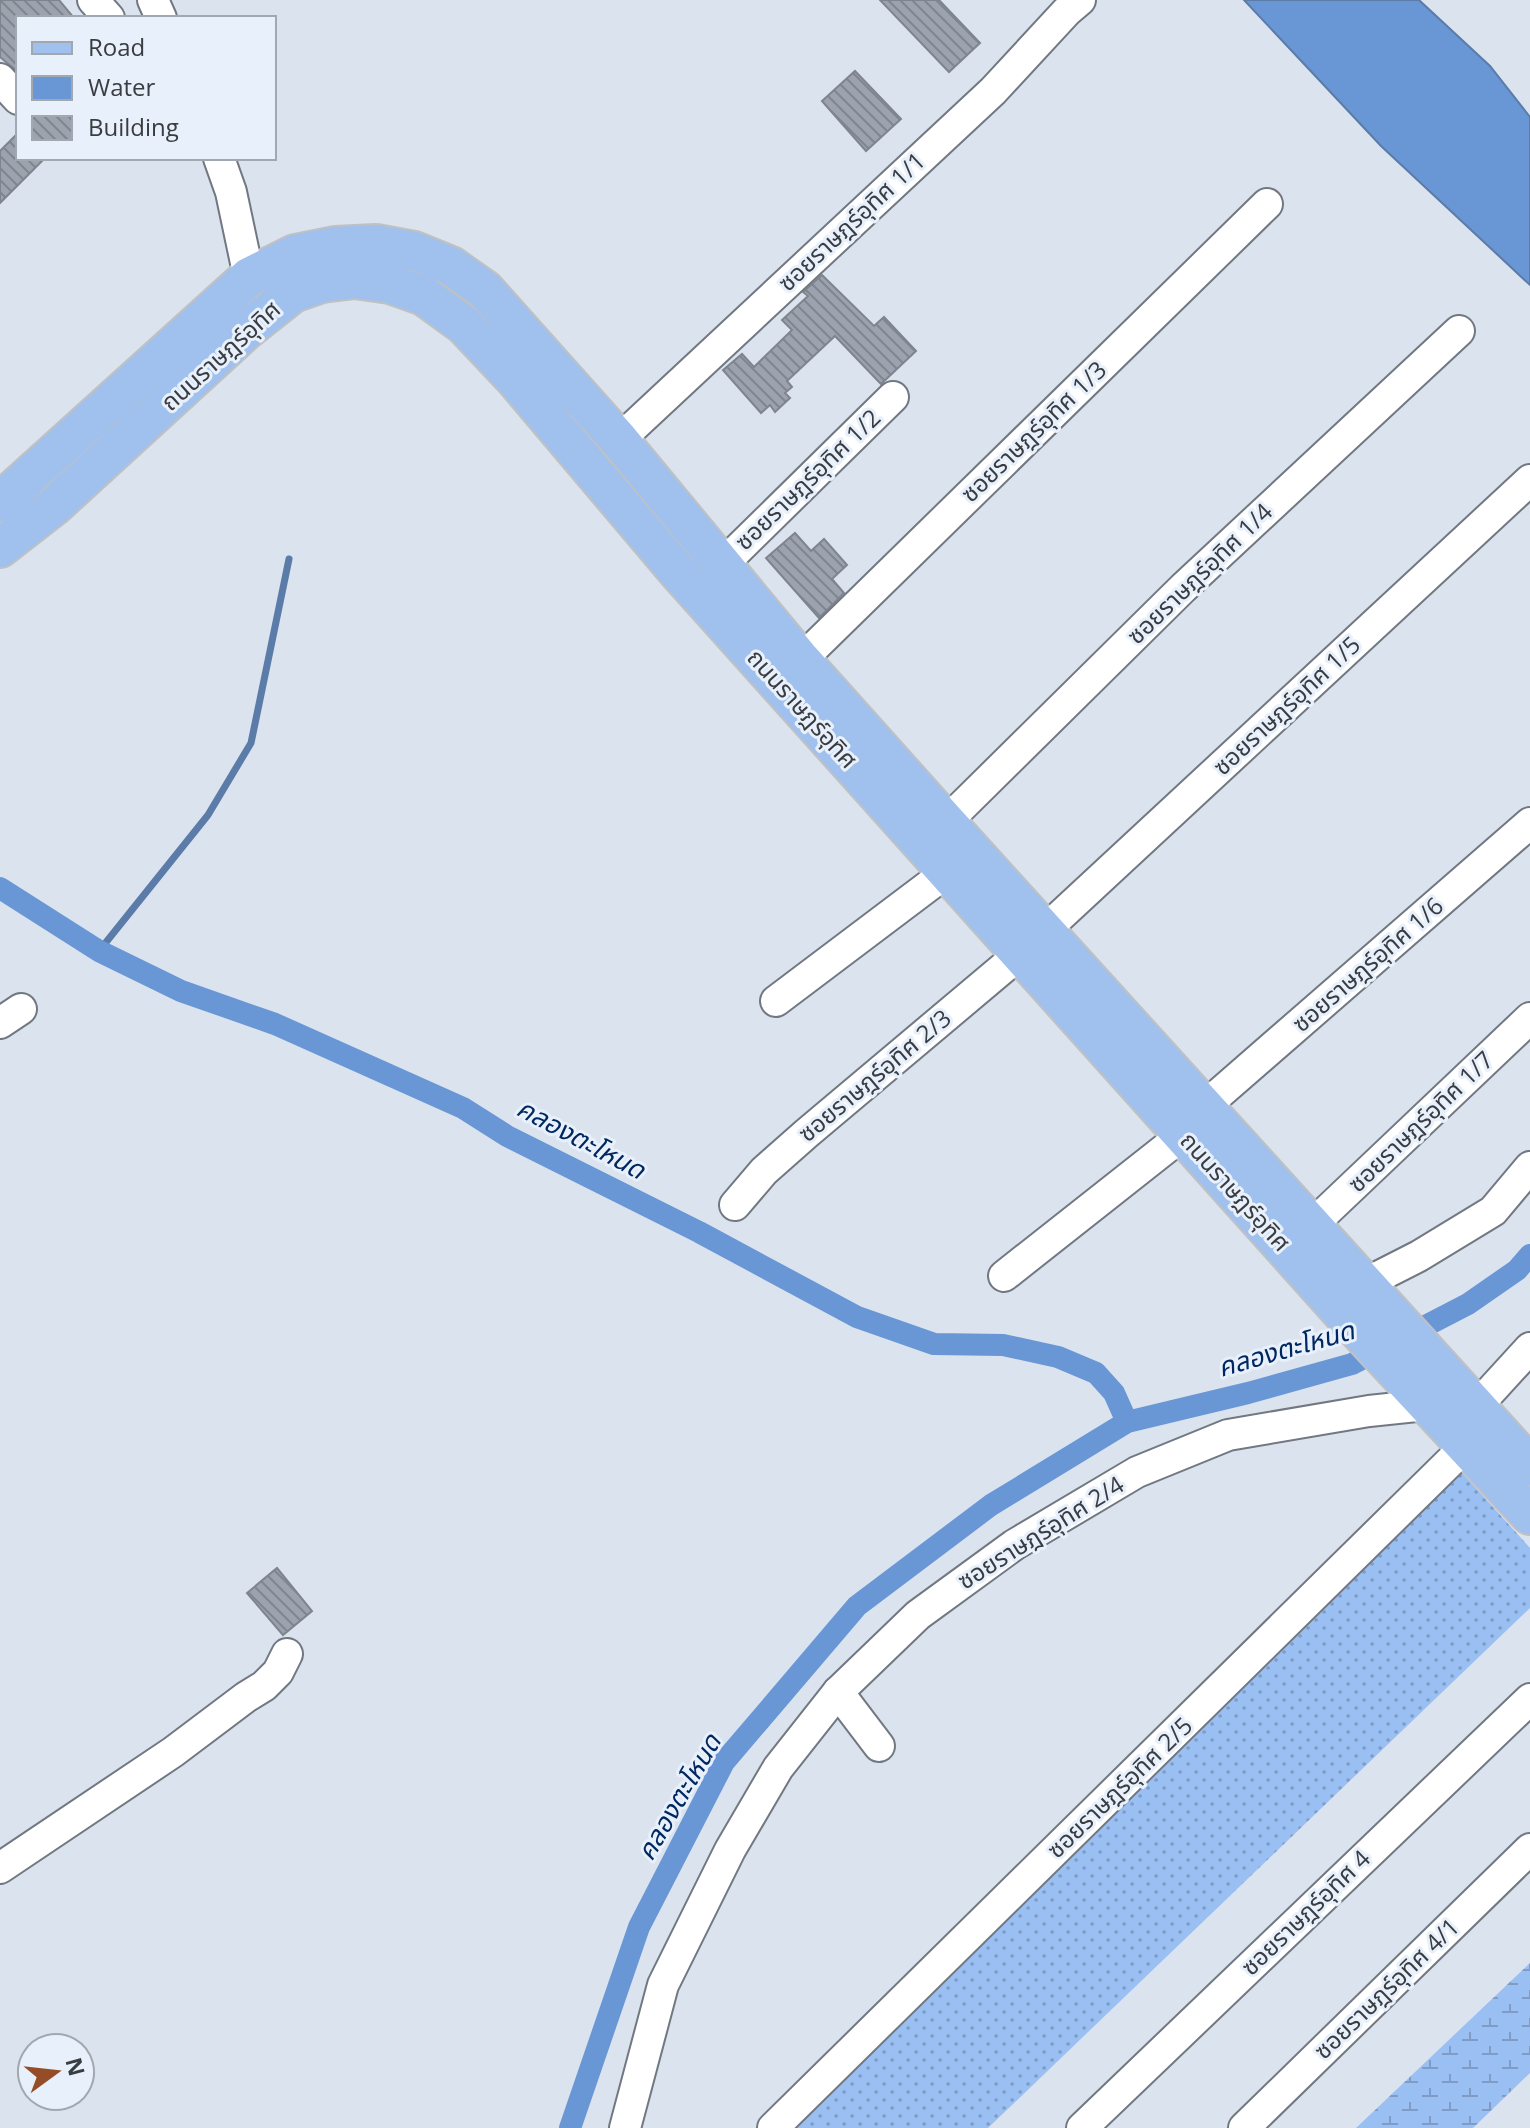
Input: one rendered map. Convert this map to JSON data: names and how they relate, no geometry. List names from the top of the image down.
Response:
{
  "streets": {
    "main road": ["ถนนราษฎร์อุทิศ"],
    "street": [
      "ซอยราษฎร์อุทิศ 1/1",
      "ซอยราษฎร์อุทิศ 1/3",
      "ซอยราษฎร์อุทิศ 1/2",
      "ซอยราษฎร์อุทิศ 1/4",
      "ซอยราษฎร์อุทิศ 1/5",
      "ซอยราษฎร์อุทิศ 1/6",
      "ซอยราษฎร์อุทิศ 2/3",
      "ซอยราษฎร์อุทิศ 1/7",
      "ซอยราษฎร์อุทิศ 2/4",
      "ซอยราษฎร์อุทิศ 2/5",
      "ซอยราษฎร์อุทิศ 4",
      "ซอยราษฎร์อุทิศ 4/1"
    ]
  },
  "crossings": [
    ["ซอยราษฎร์อุทิศ 1/1", "ถนนราษฎร์อุทิศ"],
    ["ถนนราษฎร์อุทิศ", "ซอยราษฎร์อุทิศ 1/3"],
    ["ถนนราษฎร์อุทิศ", "ซอยราษฎร์อุทิศ 1/2"],
    ["ถนนราษฎร์อุทิศ", "ซอยราษฎร์อุทิศ 1/4"],
    ["ถนนราษฎร์อุทิศ", "ซอยราษฎร์อุทิศ 1/5"],
    ["ถนนราษฎร์อุทิศ", "ซอยราษฎร์อุทิศ 1/6"],
    ["ถนนราษฎร์อุทิศ", "ซอยราษฎร์อุทิศ 2/3"],
    ["ถนนราษฎร์อุทิศ", "ซอยราษฎร์อุทิศ 1/7"],
    ["ถนนราษฎร์อุทิศ", "ซอยราษฎร์อุทิศ 2/4"],
    ["ถนนราษฎร์อุทิศ", "ซอยราษฎร์อุทิศ 2/5"],
    ["ซอยราษฎร์อุทิศ 1/5", "ซอยราษฎร์อุทิศ 2/3"]
  ],
  "water": ["คลองตะโหนด"],
  "legend": ["Road", "Water", "Building"],
  "north": "right"
}
